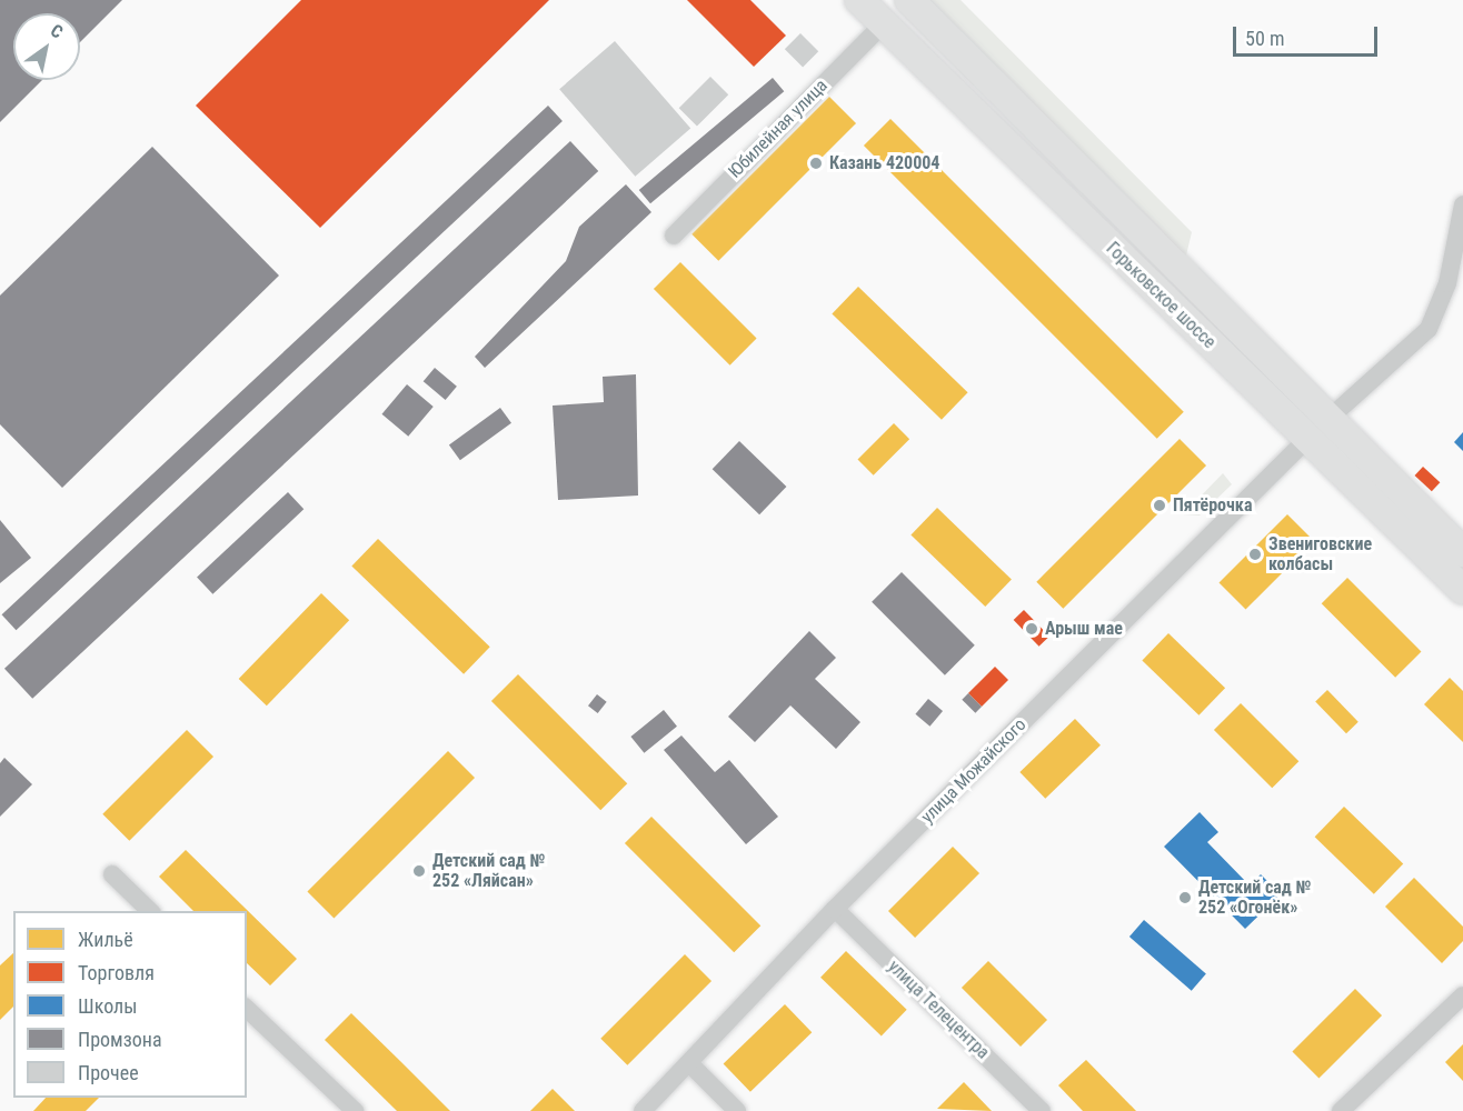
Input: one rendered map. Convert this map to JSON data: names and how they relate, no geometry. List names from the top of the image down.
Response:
{
  "streets": {
    "main road": ["Горьковское шоссе"],
    "street": ["Юбилейная улица", "улица Можайского", "улица Телецентра"]
  },
  "crossings": [
    ["Юбилейная улица", "Горьковское шоссе"],
    ["Горьковское шоссе", "улица Можайского"],
    ["улица Можайского", "улица Телецентра"]
  ],
  "places": [
    "Казань 420004",
    "Пятёрочка",
    "Звениговские колбасы",
    "Арыш мае",
    "Детский сад № 252 «Ляйсан»",
    "Детский сад № 252 «Огонёк»"
  ],
  "legend": [
    "Жильё",
    "Торговля",
    "Школы",
    "Промзона",
    "Прочее"
  ],
  "scale_bar": "50 m",
  "north": "top right"
}
